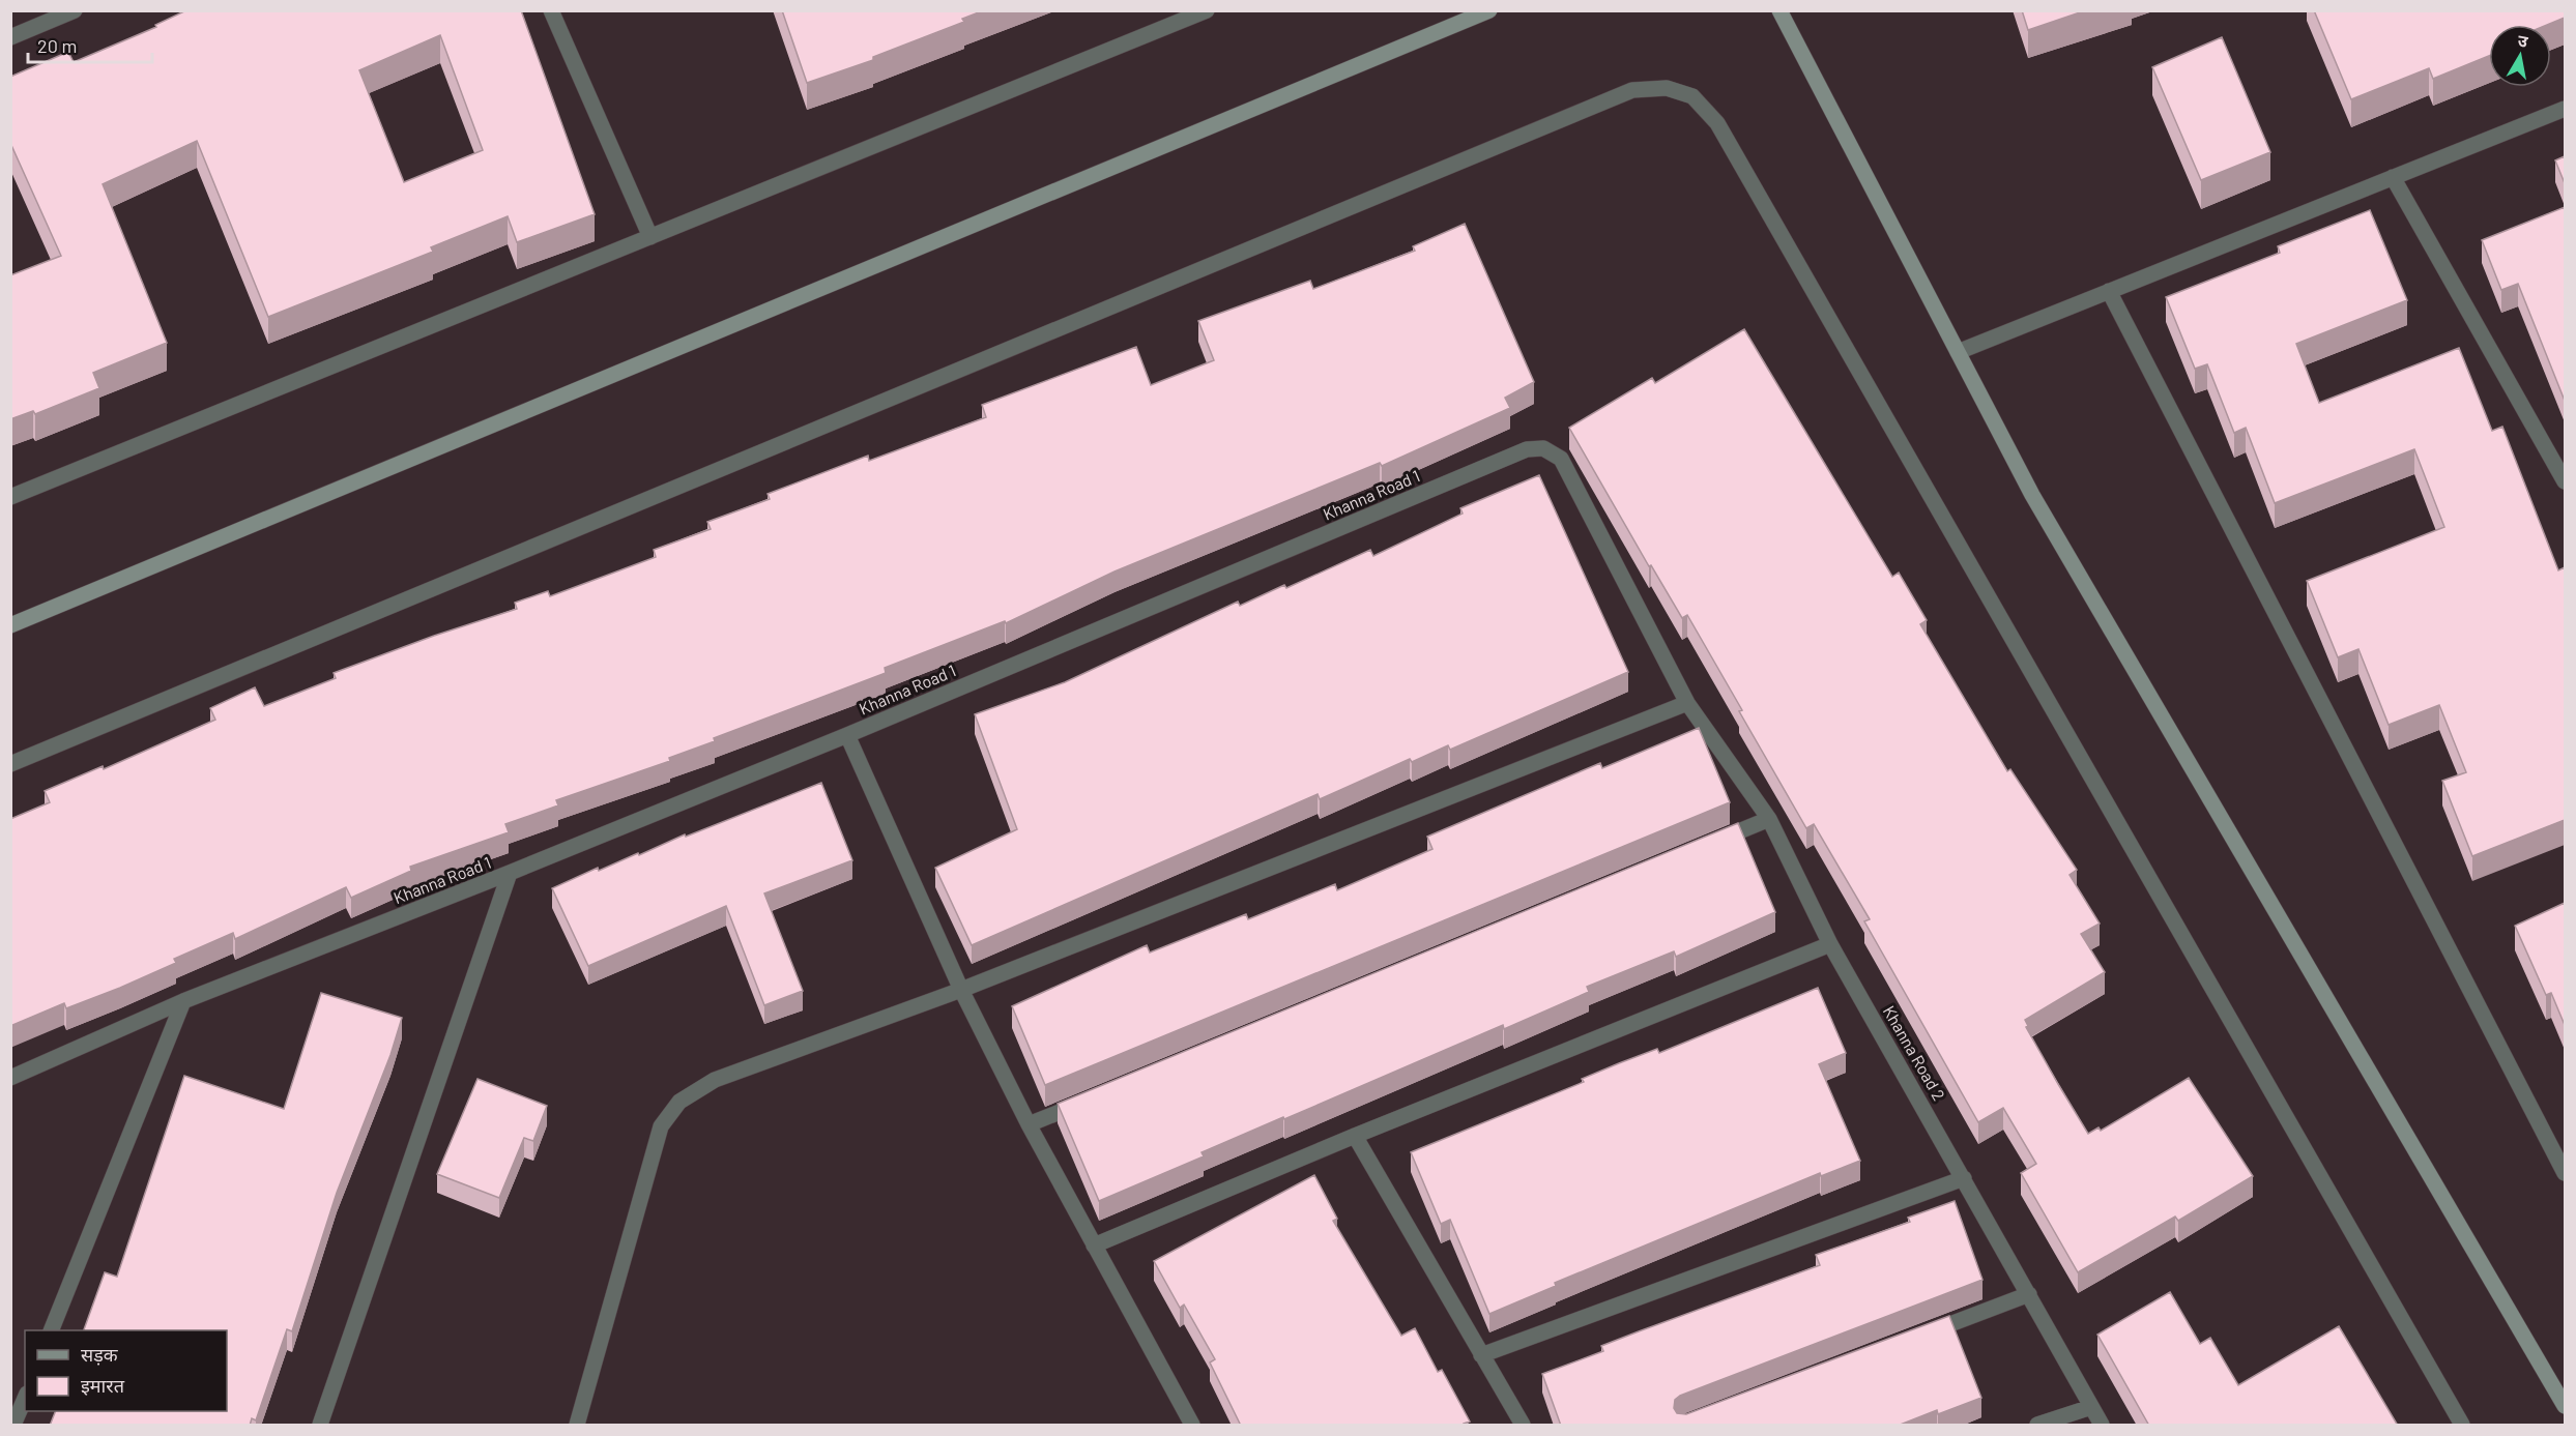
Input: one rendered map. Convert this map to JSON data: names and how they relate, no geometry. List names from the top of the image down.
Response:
{
  "streets": {
    "street": ["Khanna Road 1", "Khanna Road 2"]
  },
  "crossings": [
    ["Khanna Road 1", "Khanna Road 2"]
  ],
  "legend": ["सड़क", "इमारत"],
  "scale_bar": "20 m",
  "north": "top"
}
